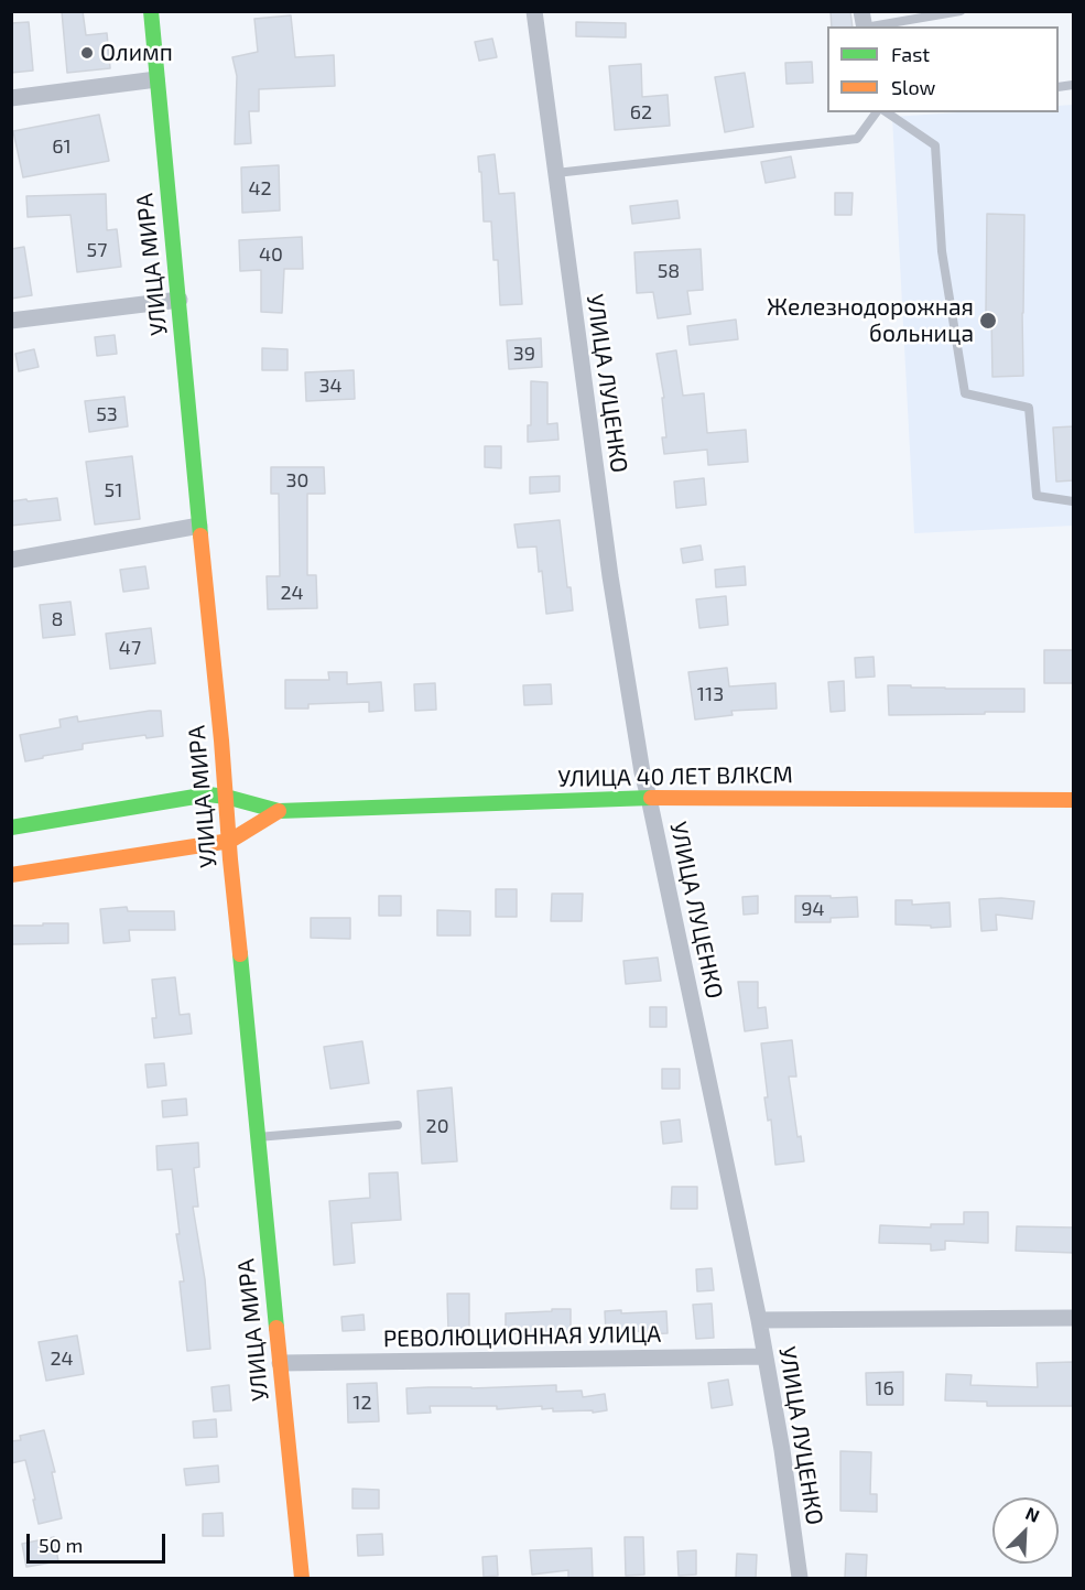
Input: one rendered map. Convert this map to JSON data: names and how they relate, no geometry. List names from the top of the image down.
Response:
{
  "streets": {
    "main road": ["УЛИЦА МИРА", "УЛИЦА 40 ЛЕТ ВЛКСМ"],
    "street": ["УЛИЦА ЛУЦЕНКО", "РЕВОЛЮЦИОННАЯ УЛИЦА"]
  },
  "crossings": [
    ["УЛИЦА МИРА", "УЛИЦА 40 ЛЕТ ВЛКСМ"],
    ["УЛИЦА МИРА", "РЕВОЛЮЦИОННАЯ УЛИЦА"],
    ["УЛИЦА ЛУЦЕНКО", "УЛИЦА 40 ЛЕТ ВЛКСМ"],
    ["УЛИЦА ЛУЦЕНКО", "РЕВОЛЮЦИОННАЯ УЛИЦА"]
  ],
  "places": ["Олимп", "Железнодорожная больница"],
  "house_numbers": [
    "62",
    "61",
    "42",
    "57",
    "40",
    "58",
    "39",
    "34",
    "53",
    "30",
    "51",
    "24",
    "8",
    "47",
    "113",
    "94",
    "20",
    "24",
    "16",
    "12"
  ],
  "legend": ["Fast", "Slow"],
  "scale_bar": "50 m",
  "north": "top right"
}
